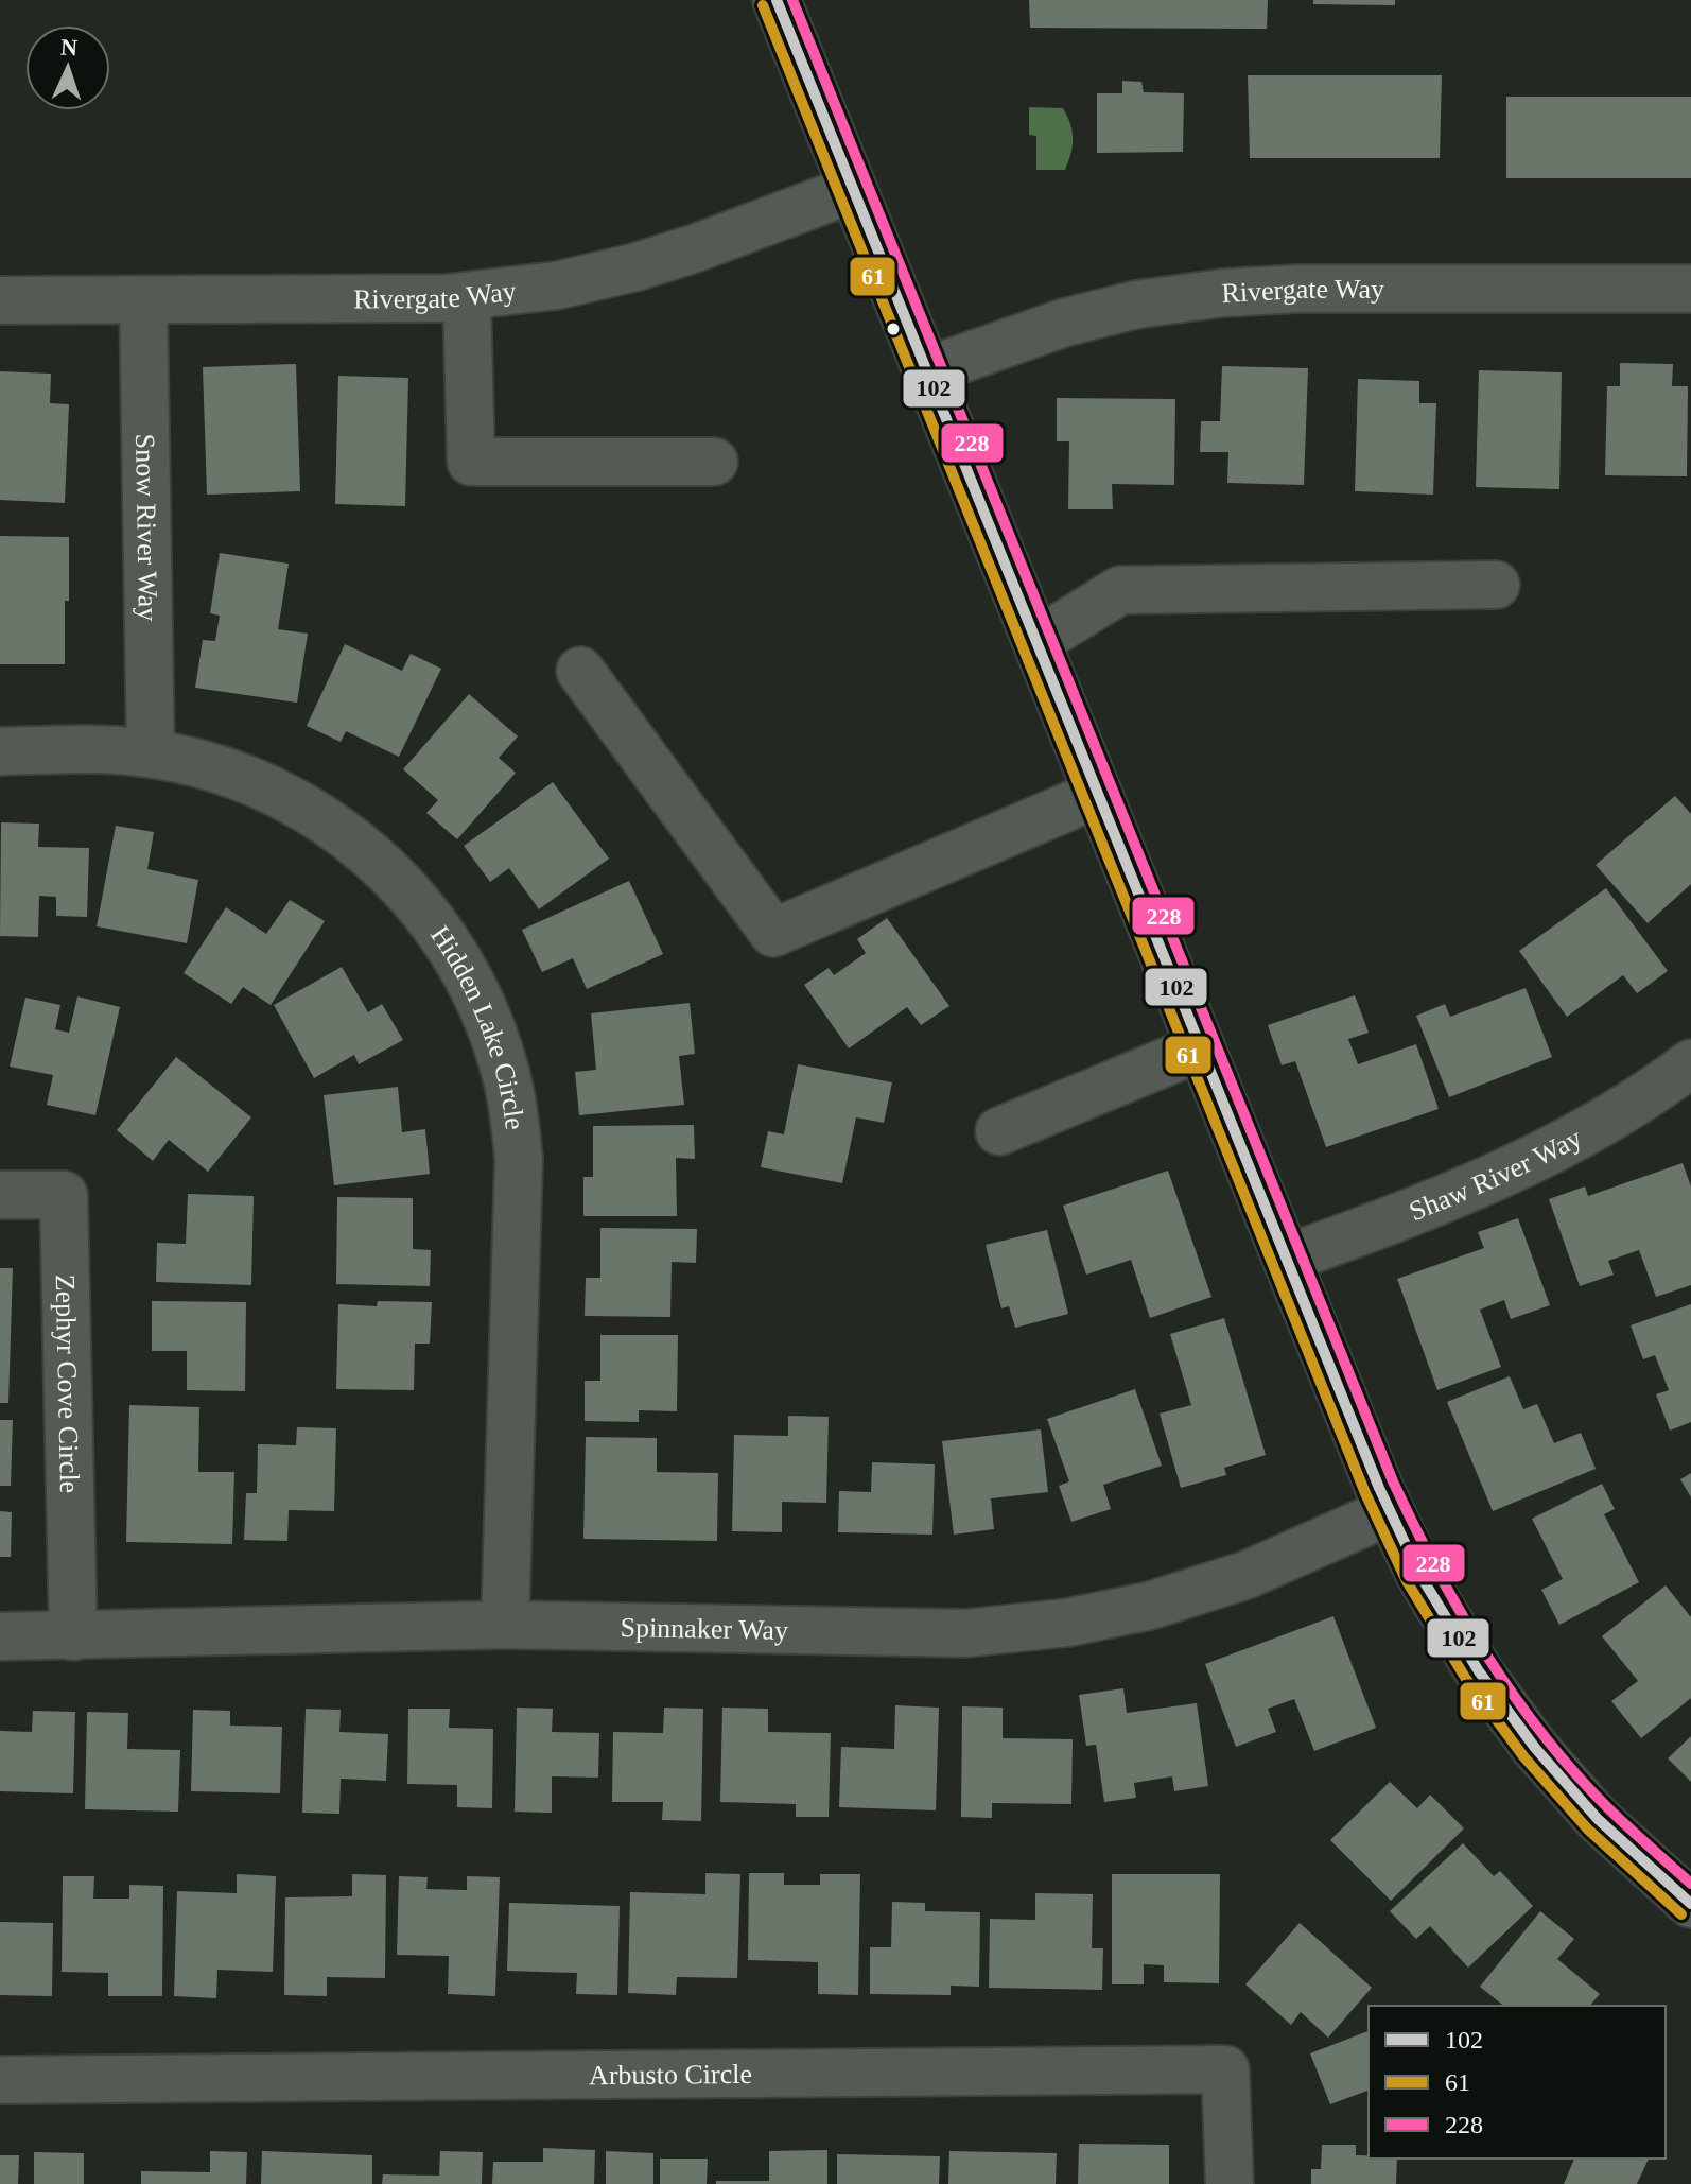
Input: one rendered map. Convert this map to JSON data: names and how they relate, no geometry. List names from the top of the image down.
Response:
{
  "streets": {
    "street": [
      "Rivergate Way",
      "Snow River Way",
      "Hidden Lake Circle",
      "Shaw River Way",
      "Zephyr Cove Circle",
      "Spinnaker Way",
      "Arbusto Circle"
    ]
  },
  "crossings": [
    ["Rivergate Way", "Snow River Way"],
    ["Snow River Way", "Hidden Lake Circle"],
    ["Hidden Lake Circle", "Spinnaker Way"],
    ["Zephyr Cove Circle", "Spinnaker Way"]
  ],
  "lines": ["transit line 102", "transit line 228", "transit line 61"],
  "legend": ["102", "61", "228"],
  "north": "top"
}
